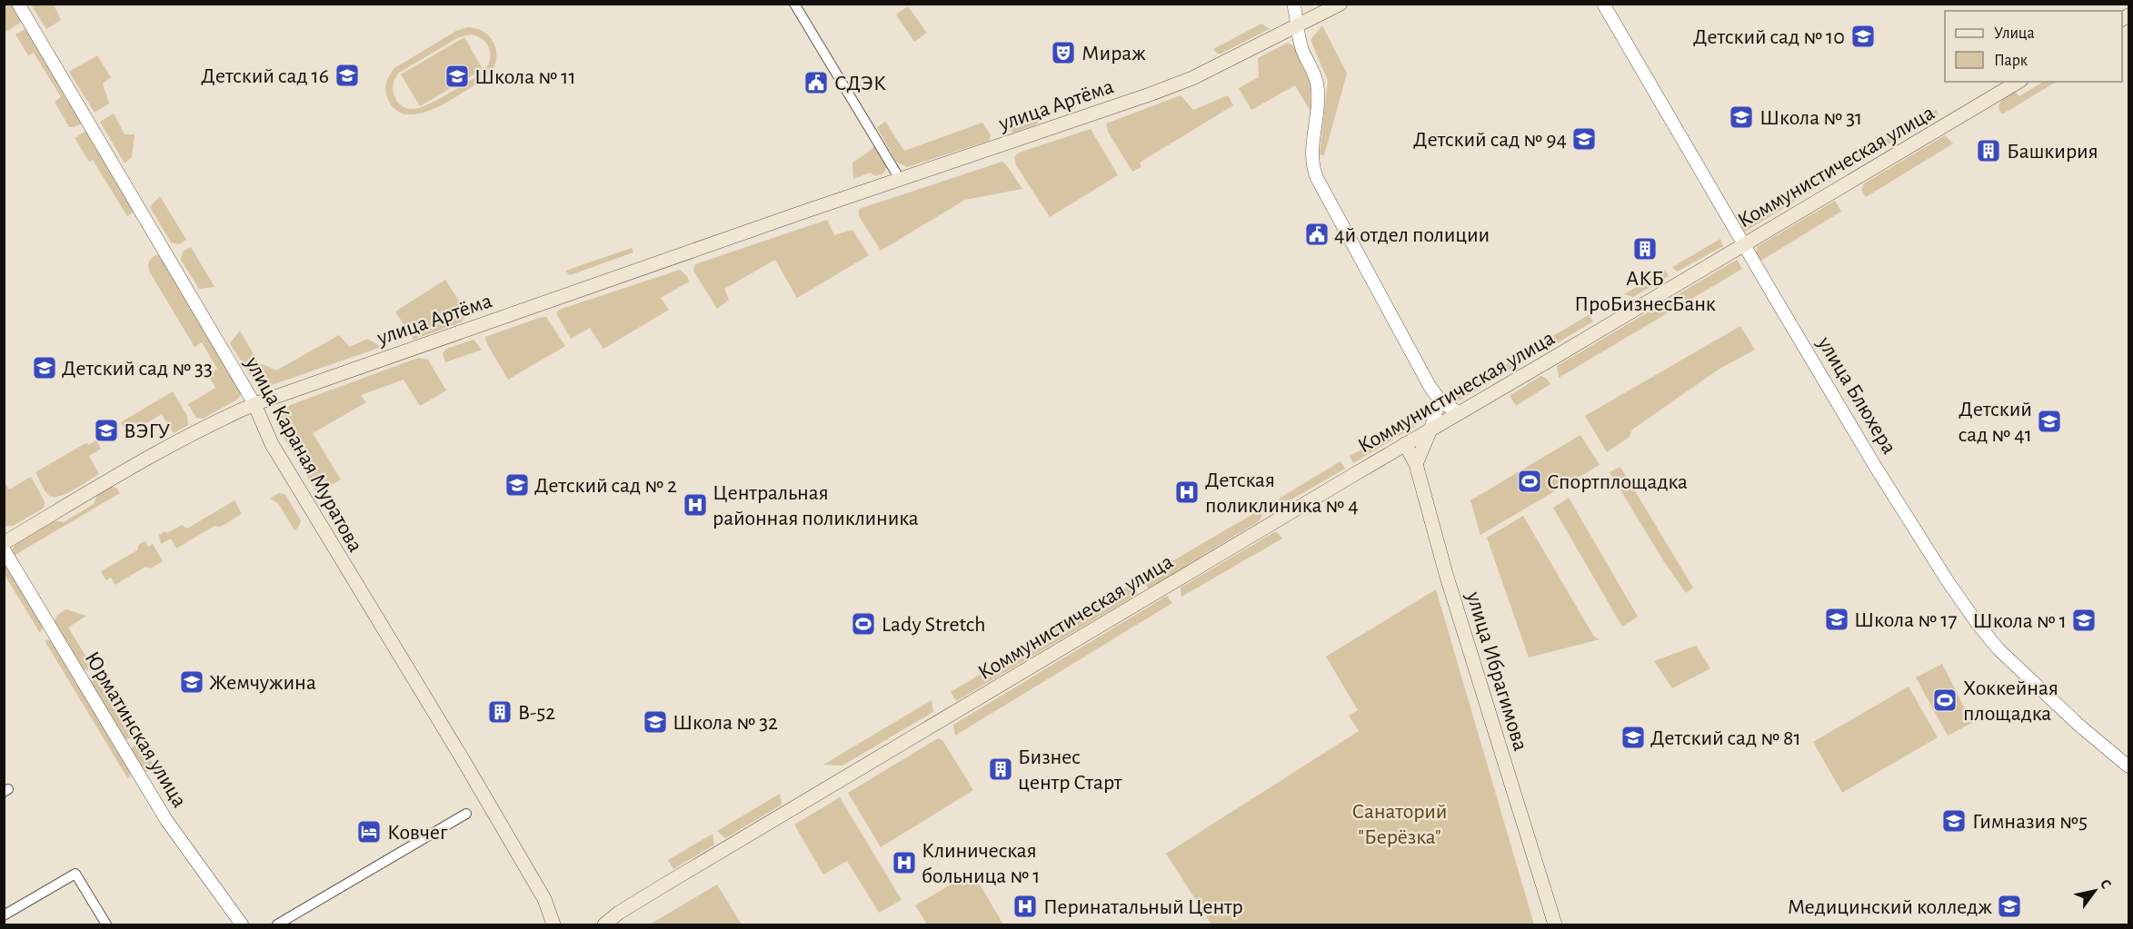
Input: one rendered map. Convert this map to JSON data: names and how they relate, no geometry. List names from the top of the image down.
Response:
{
  "streets": {
    "main road": [
      "улица Артёма",
      "Коммунистическая улица",
      "улица Караная Муратова",
      "улица Ибрагимова"
    ],
    "street": ["улица Блюхера", "Юрматинская улица"]
  },
  "crossings": [
    ["улица Артёма", "улица Караная Муратова"],
    ["Коммунистическая улица", "улица Блюхера"],
    ["Коммунистическая улица", "улица Ибрагимова"]
  ],
  "parks": ["Санаторий \"Берёзка\""],
  "places": {
    "school or university": [
      "Детский сад № 10",
      "Детский сад 16",
      "Школа № 11",
      "Школа № 31",
      "Детский сад № 94",
      "Детский сад № 33",
      "Детский сад № 41",
      "ВЭГУ",
      "Детский сад № 2",
      "Школа № 17",
      "Школа № 1",
      "Жемчужина",
      "Школа № 32",
      "Детский сад № 81",
      "Гимназия №5",
      "Медицинский колледж"
    ],
    "theatre": ["Мираж"],
    "public building": ["СДЭК", "4й отдел полиции"],
    "building": [
      "Башкирия",
      "АКБ ПроБизнесБанк",
      "B-52",
      "Бизнес центр Старт"
    ],
    "sports": ["Спортплощадка", "Lady Stretch", "Хоккейная площадка"],
    "hospital": [
      "Детская поликлиника № 4",
      "Центральная районная поликлиника",
      "Клиническая больница № 1",
      "Перинатальный Центр"
    ],
    "hotel": ["Ковчег"]
  },
  "legend": ["Улица", "Парк"],
  "north": "top right"
}
